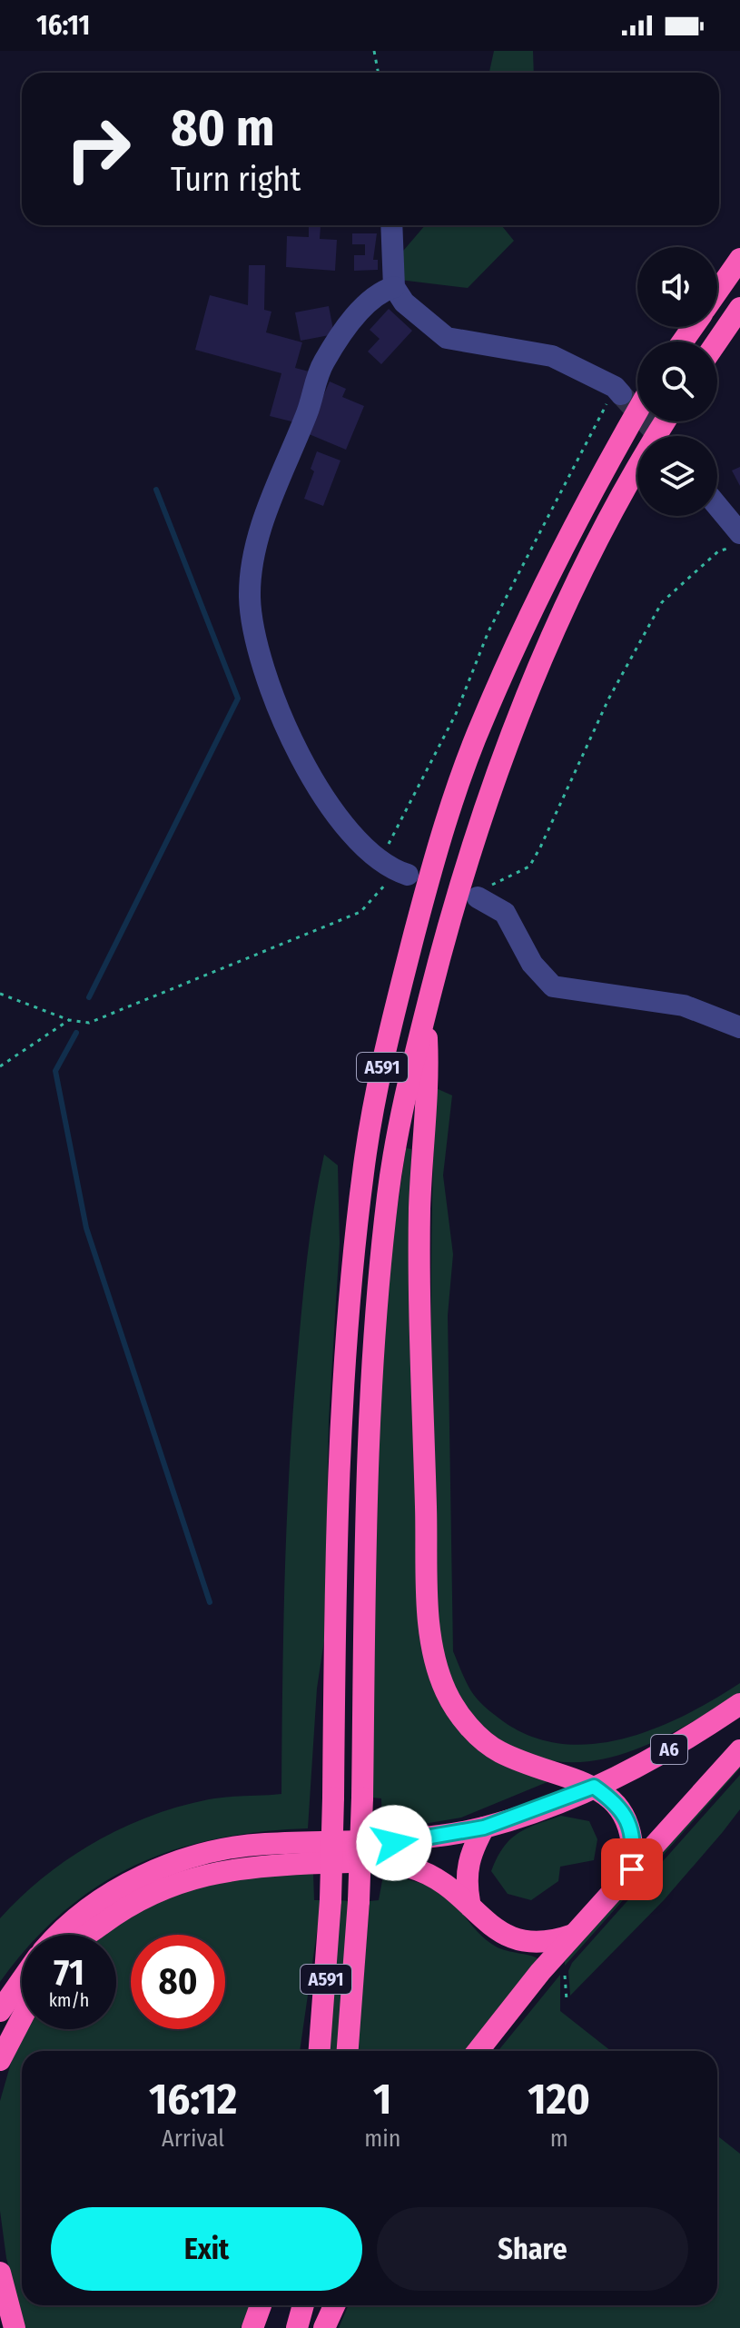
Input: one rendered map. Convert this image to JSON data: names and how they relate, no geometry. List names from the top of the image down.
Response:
{
  "streets": {
    "highway": ["A591", "A6"]
  },
  "page": {
    "status": "16:11",
    "turn": ["80 m", "Turn right"],
    "speed": "71 km/h",
    "limit": "80",
    "eta": [
      "16:12",
      "Arrival",
      "1",
      "min",
      "120",
      "m"
    ],
    "buttons": ["Exit", "Share"]
  }
}
